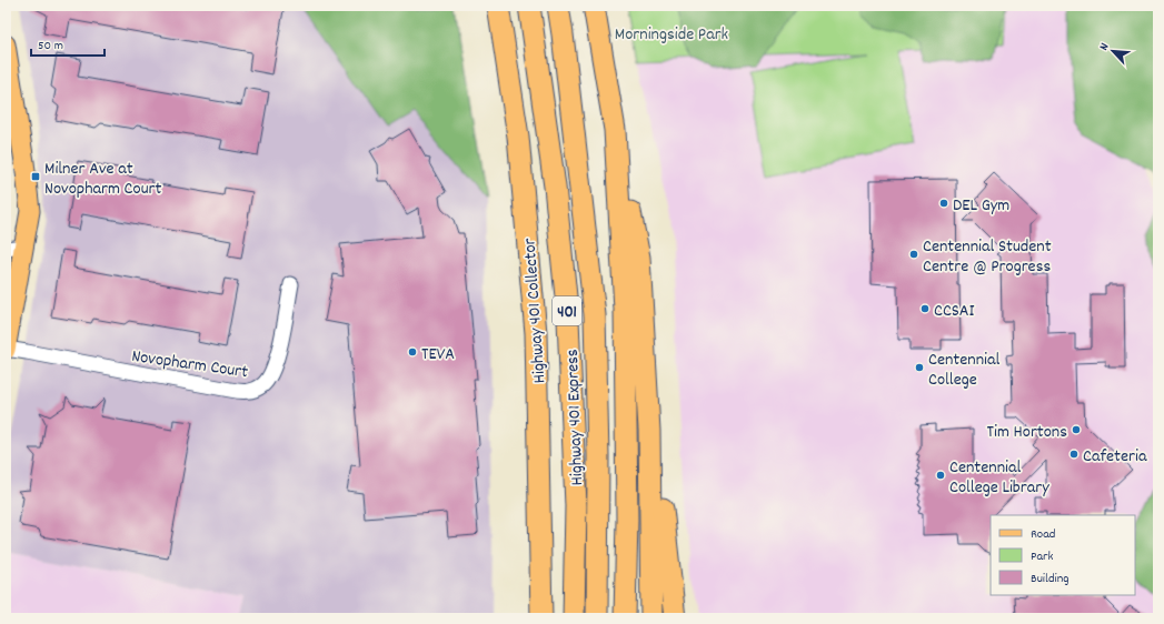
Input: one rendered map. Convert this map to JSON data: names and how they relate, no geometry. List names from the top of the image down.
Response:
{
  "streets": {
    "highway": ["Highway 401 Collector", "401", "Highway 401 Express"],
    "street": ["Novopharm Court"]
  },
  "parks": ["Morningside Park"],
  "places": {
    "transit": ["Milner Ave at Novopharm Court"],
    "other": [
      "DEL Gym",
      "Centennial Student Centre @ Progress",
      "CCSAI",
      "TEVA",
      "Centennial College",
      "Tim Hortons",
      "Cafeteria",
      "Centennial College Library"
    ]
  },
  "legend": ["Road", "Park", "Building"],
  "scale_bar": "50 m",
  "north": "top left"
}
